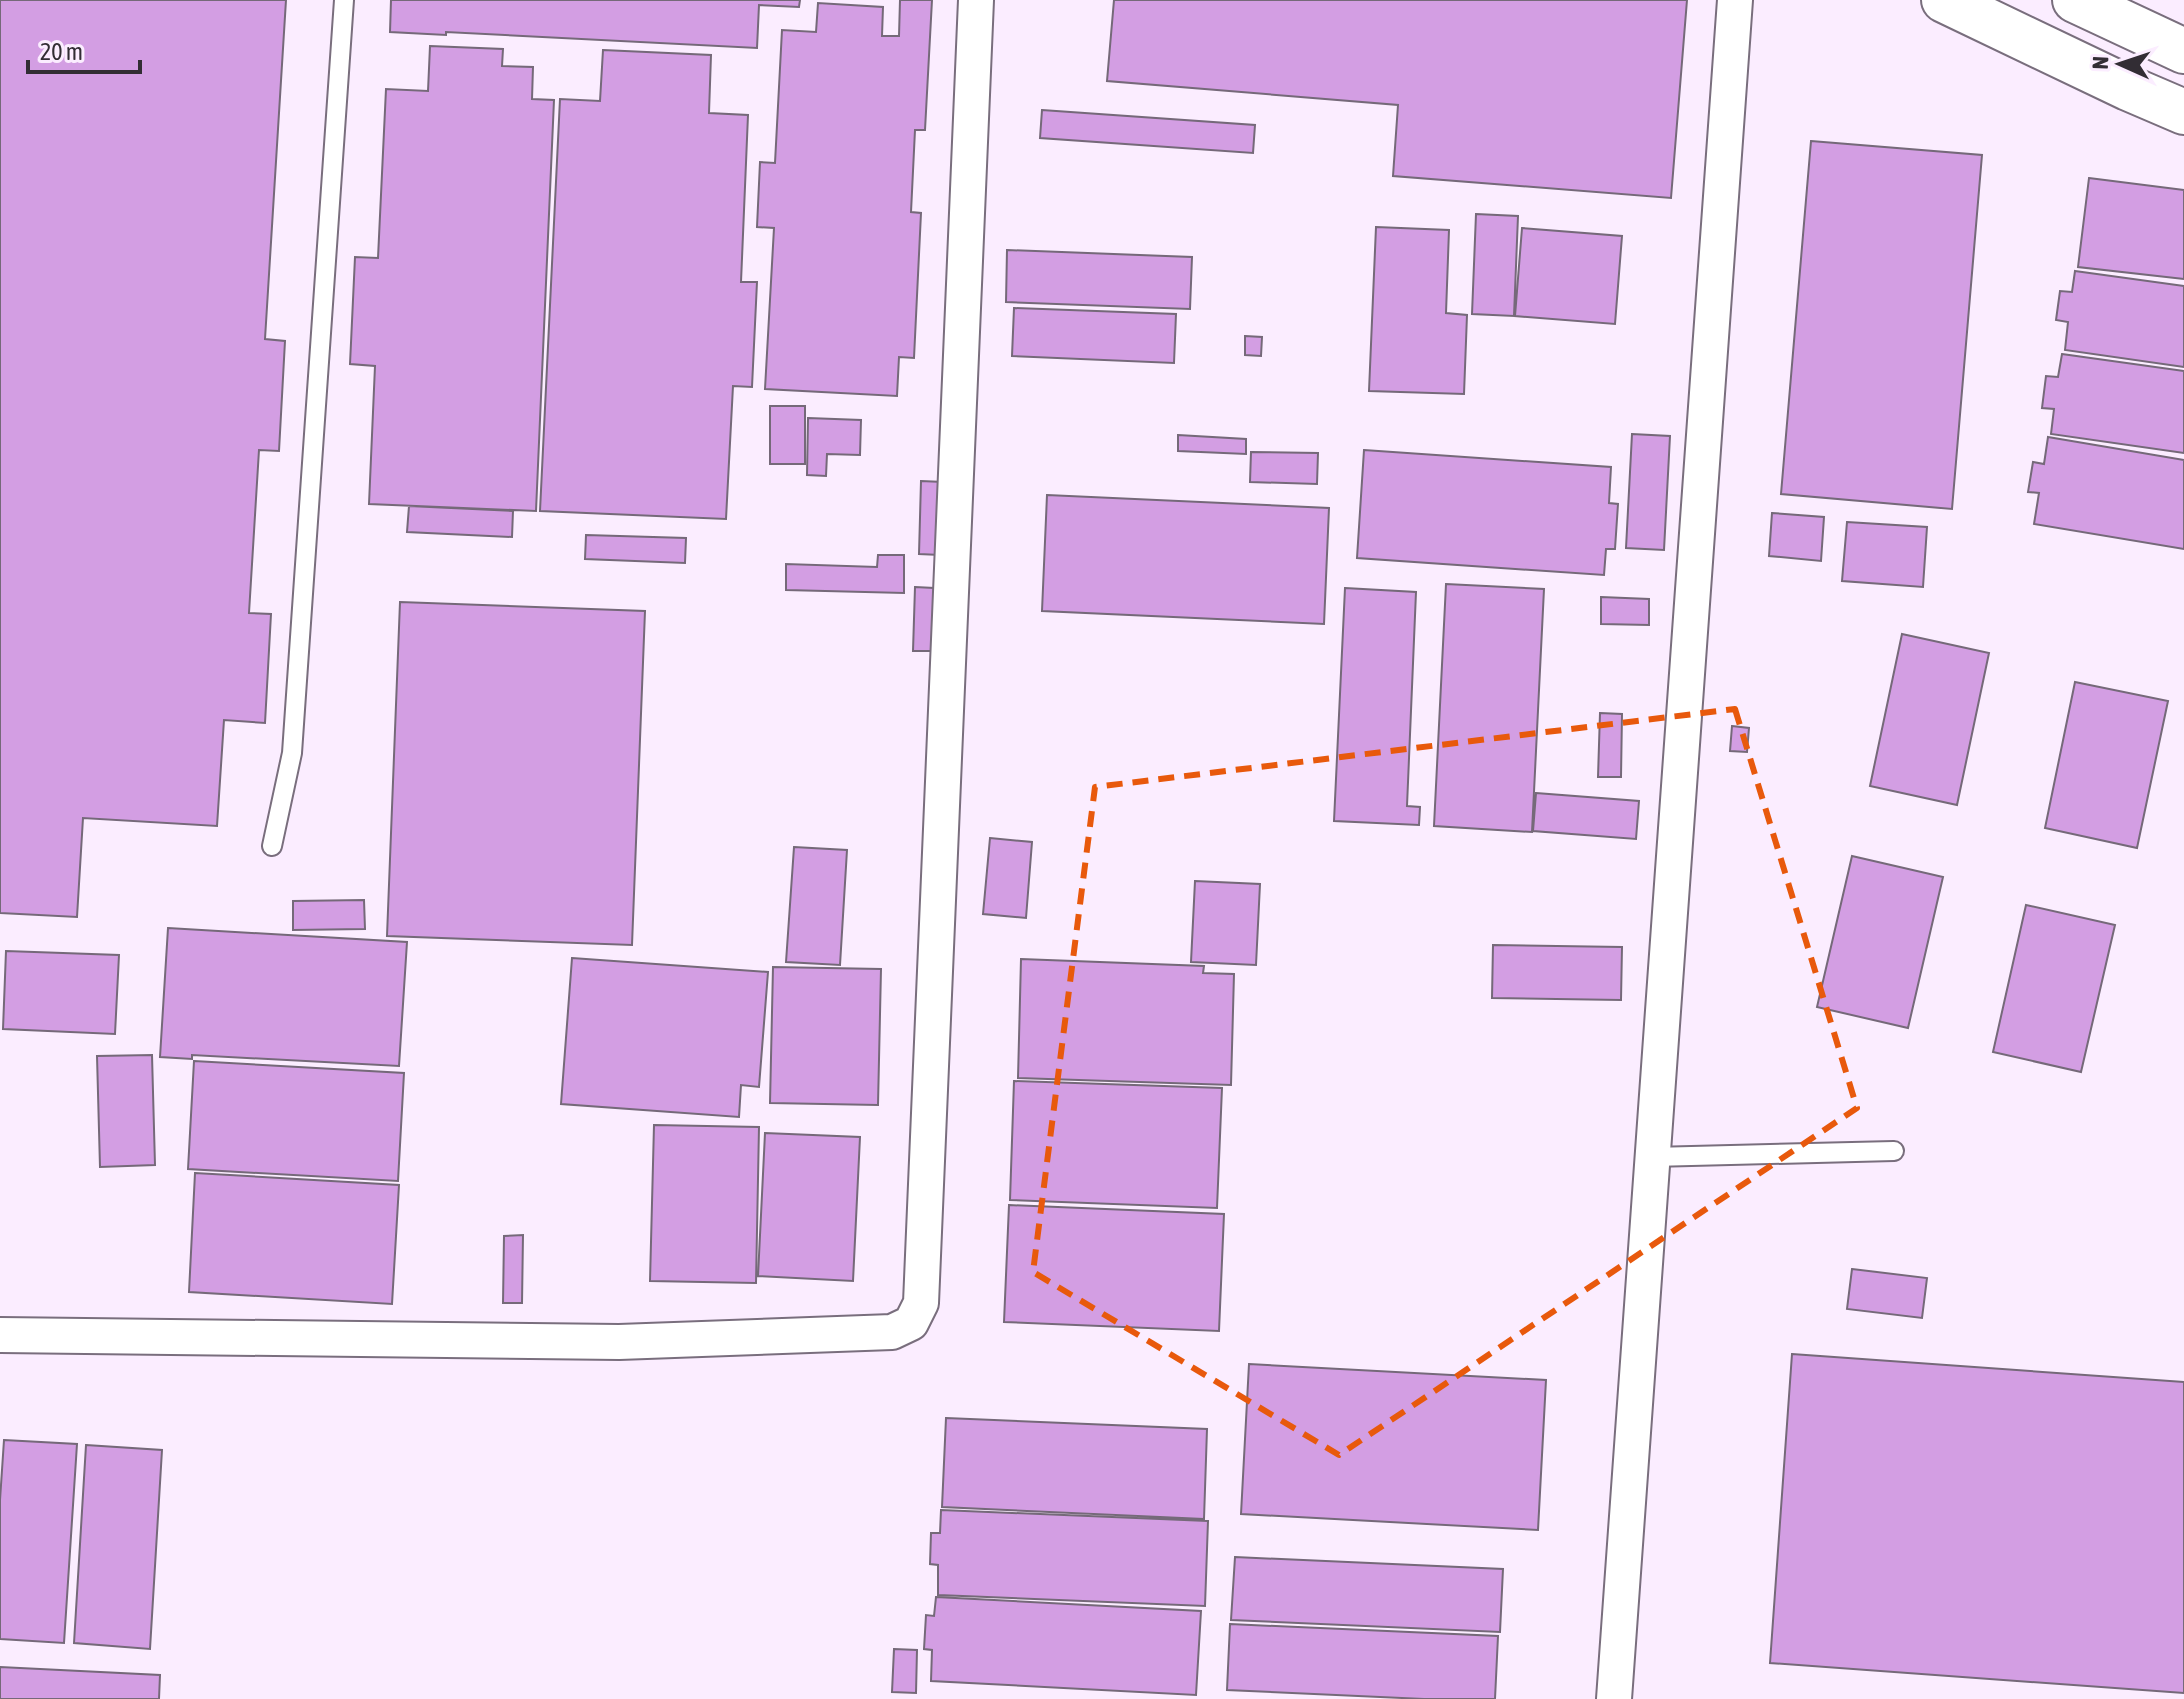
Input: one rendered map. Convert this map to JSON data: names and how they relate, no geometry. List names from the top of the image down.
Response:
{
  "scale_bar": "20 m",
  "north": "left"
}
